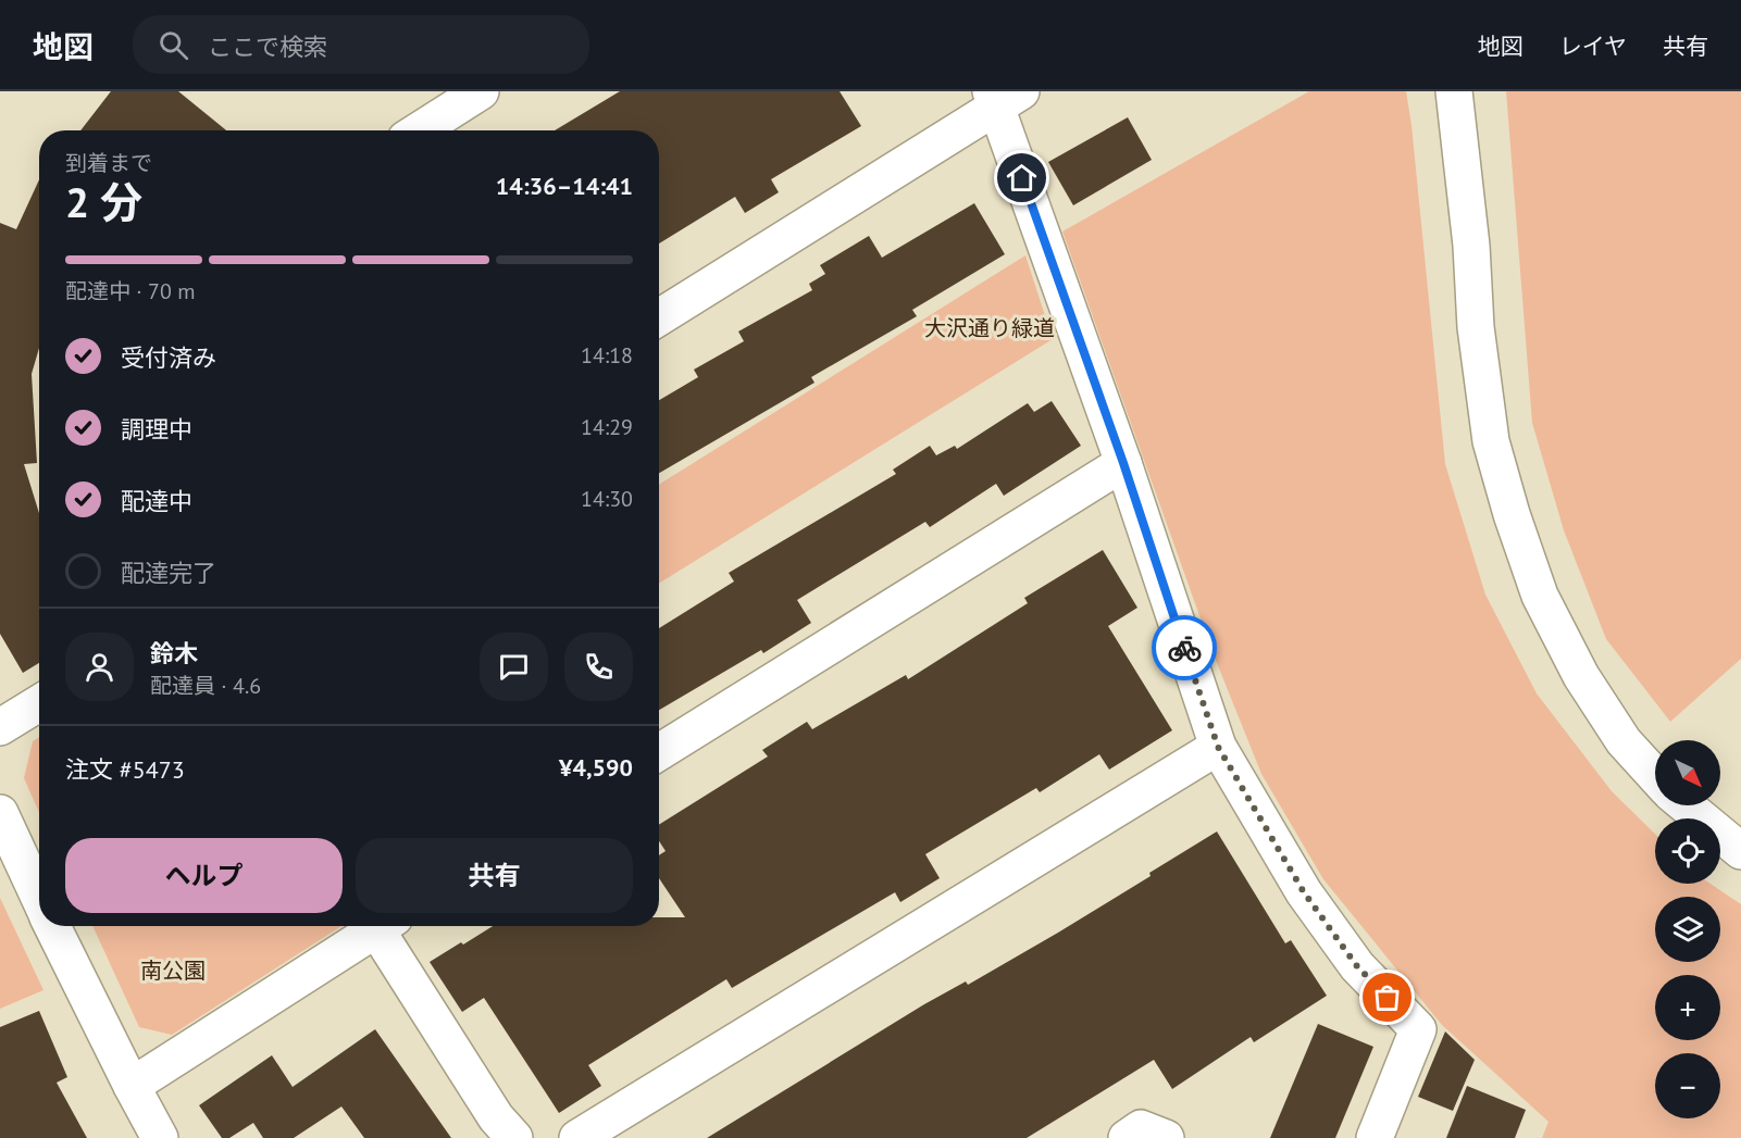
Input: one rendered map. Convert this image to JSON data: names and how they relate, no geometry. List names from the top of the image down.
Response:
{
  "parks": ["大沢通り緑道", "南公園"],
  "north": "bottom right",
  "page": {
    "header": "地図",
    "search": "ここで検索",
    "nav": ["地図", "レイヤ", "共有"],
    "heading": ["2 分", "到着まで", "14:36–14:41"],
    "panel": [
      "鈴木",
      "配達員 · 4.6",
      "注文 #5473",
      "¥4,590"
    ],
    "bar": "配達中 · 70 m",
    "list": [
      ["受付済み", "14:18"],
      ["調理中", "14:29"],
      ["配達中", "14:30"],
      "配達完了"
    ],
    "map_buttons": ["+", "−"],
    "buttons": ["ヘルプ", "共有"]
  }
}
